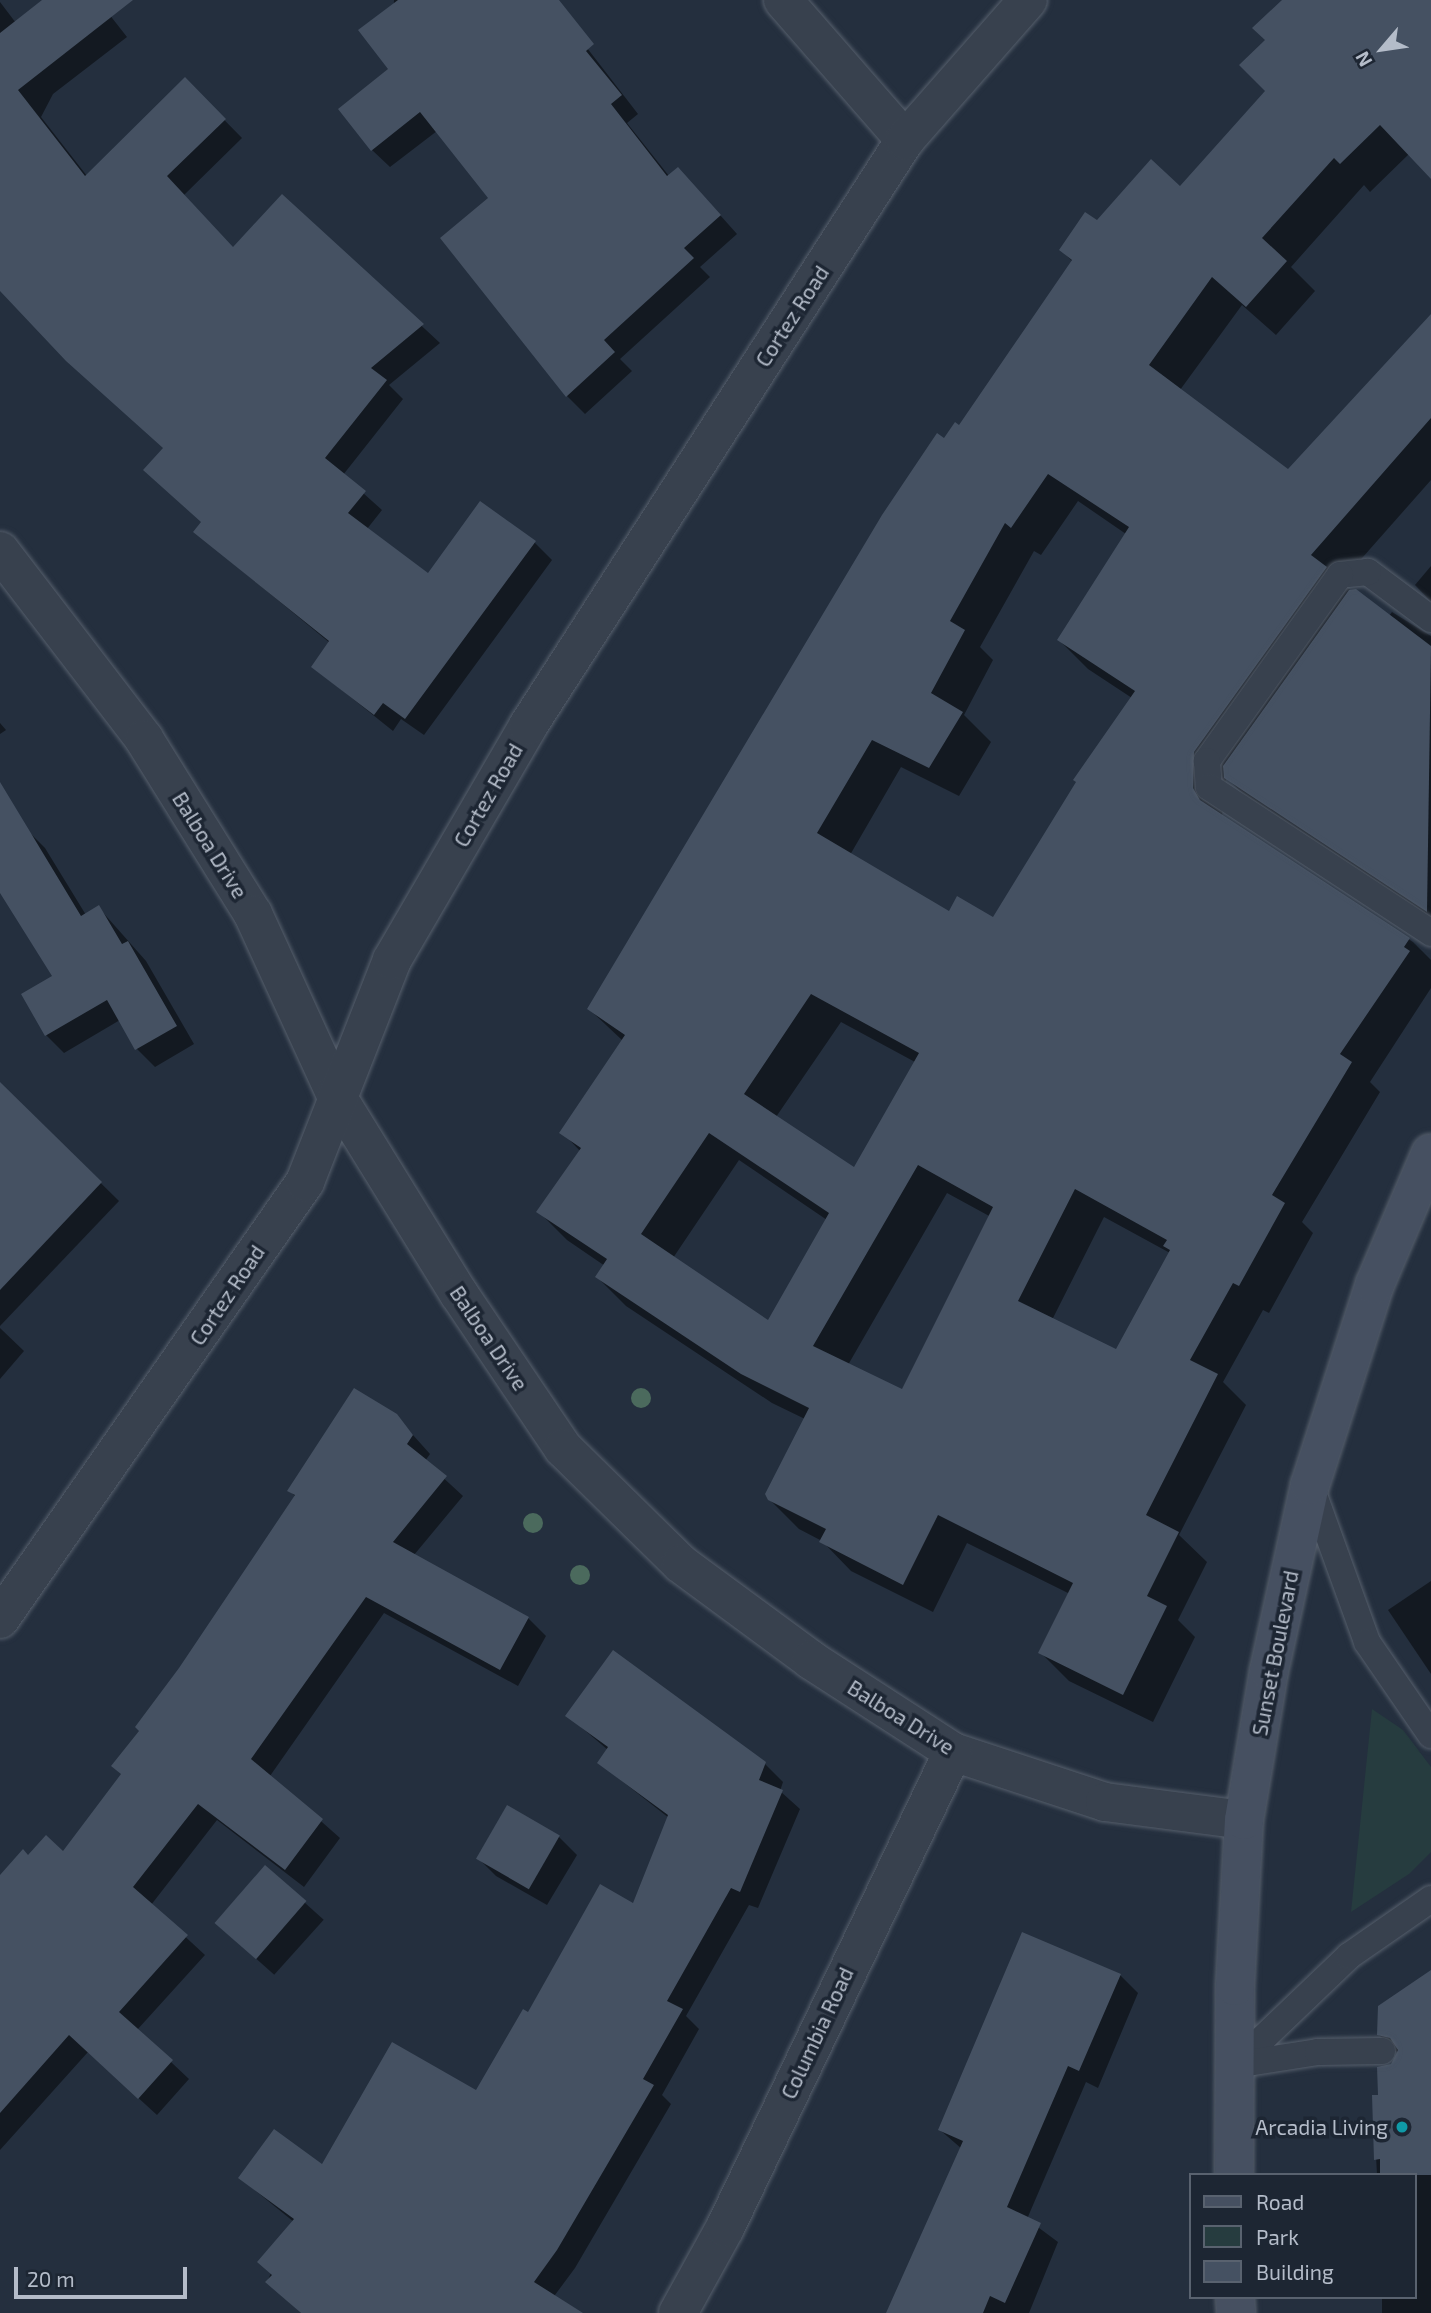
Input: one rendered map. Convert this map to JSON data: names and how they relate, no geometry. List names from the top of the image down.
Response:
{
  "streets": {
    "main road": ["Sunset Boulevard"],
    "street": ["Cortez Road", "Balboa Drive", "Columbia Road"]
  },
  "crossings": [
    ["Cortez Road", "Balboa Drive"],
    ["Balboa Drive", "Sunset Boulevard"],
    ["Balboa Drive", "Columbia Road"]
  ],
  "places": ["Arcadia Living"],
  "legend": ["Road", "Park", "Building"],
  "scale_bar": "20 m",
  "north": "bottom left"
}
